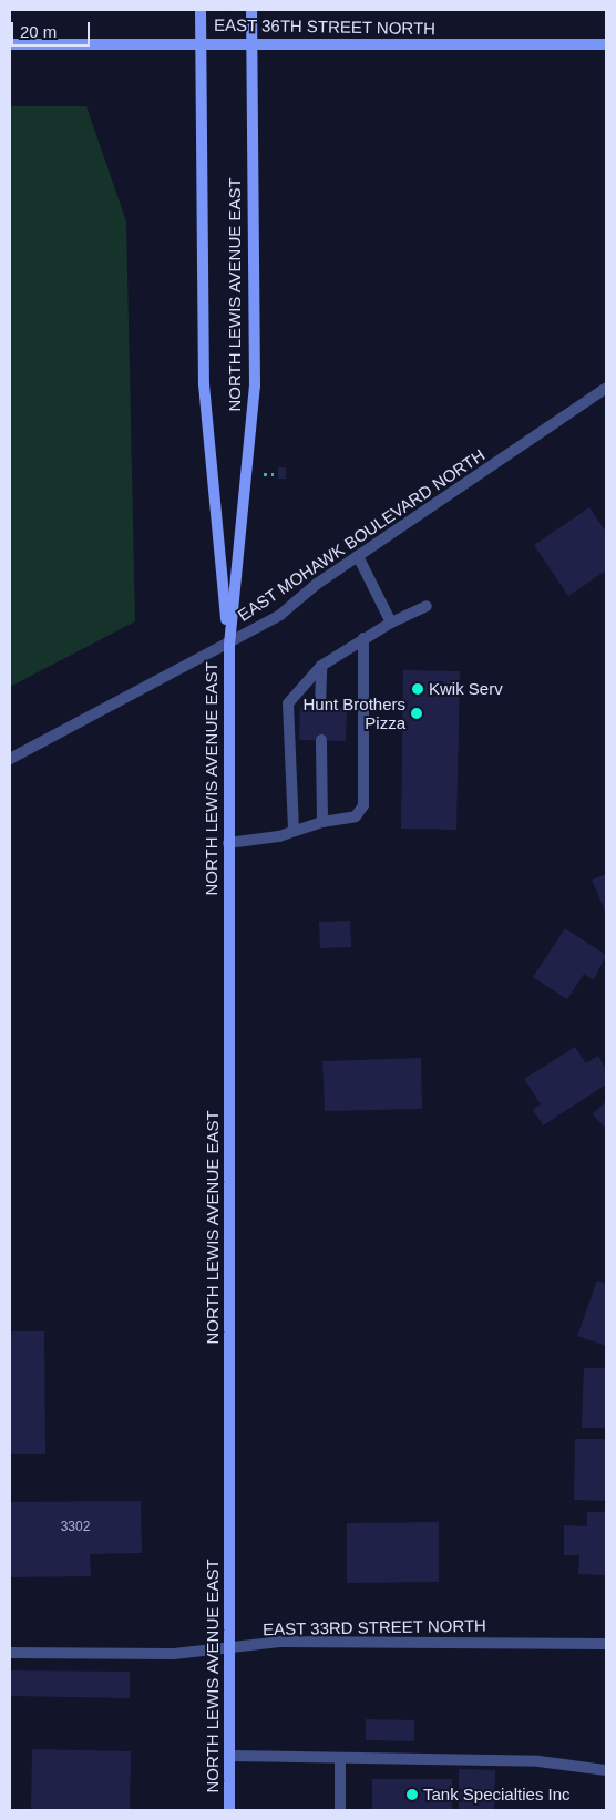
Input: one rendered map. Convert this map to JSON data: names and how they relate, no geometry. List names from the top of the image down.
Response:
{
  "streets": {
    "main road": ["EAST 36TH STREET NORTH", "NORTH LEWIS AVENUE EAST"],
    "street": ["EAST MOHAWK BOULEVARD NORTH", "EAST 33RD STREET NORTH"]
  },
  "crossings": [
    ["EAST 36TH STREET NORTH", "NORTH LEWIS AVENUE EAST"],
    ["NORTH LEWIS AVENUE EAST", "EAST MOHAWK BOULEVARD NORTH"],
    ["NORTH LEWIS AVENUE EAST", "EAST 33RD STREET NORTH"]
  ],
  "places": ["Kwik Serv", "Hunt Brothers Pizza", "Tank Specialties Inc"],
  "house_numbers": ["3302"],
  "scale_bar": "20 m"
}
